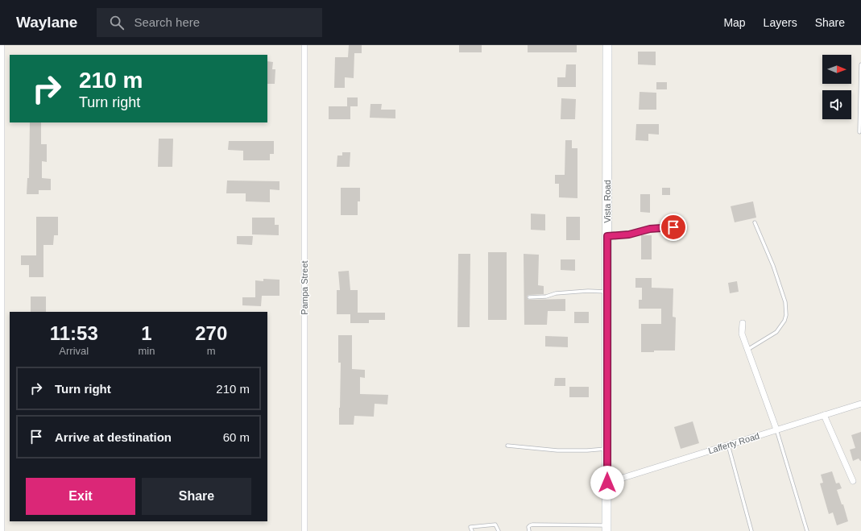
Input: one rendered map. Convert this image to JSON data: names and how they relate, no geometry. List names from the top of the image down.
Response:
{
  "streets": {
    "street": ["Vista Road", "Pampa Street", "Lafferty Road"]
  },
  "crossings": [
    ["Vista Road", "Lafferty Road"]
  ],
  "north": "right",
  "page": {
    "header": "Waylane",
    "search": "Search here",
    "nav": ["Map", "Layers", "Share"],
    "turn": ["210 m", "Turn right"],
    "eta": [
      "11:53",
      "Arrival",
      "1",
      "min",
      "270",
      "m"
    ],
    "list": [
      {
        "name": "Turn right",
        "value": "210 m"
      },
      {
        "name": "Arrive at destination",
        "value": "60 m"
      }
    ],
    "buttons": ["Exit", "Share"]
  }
}
